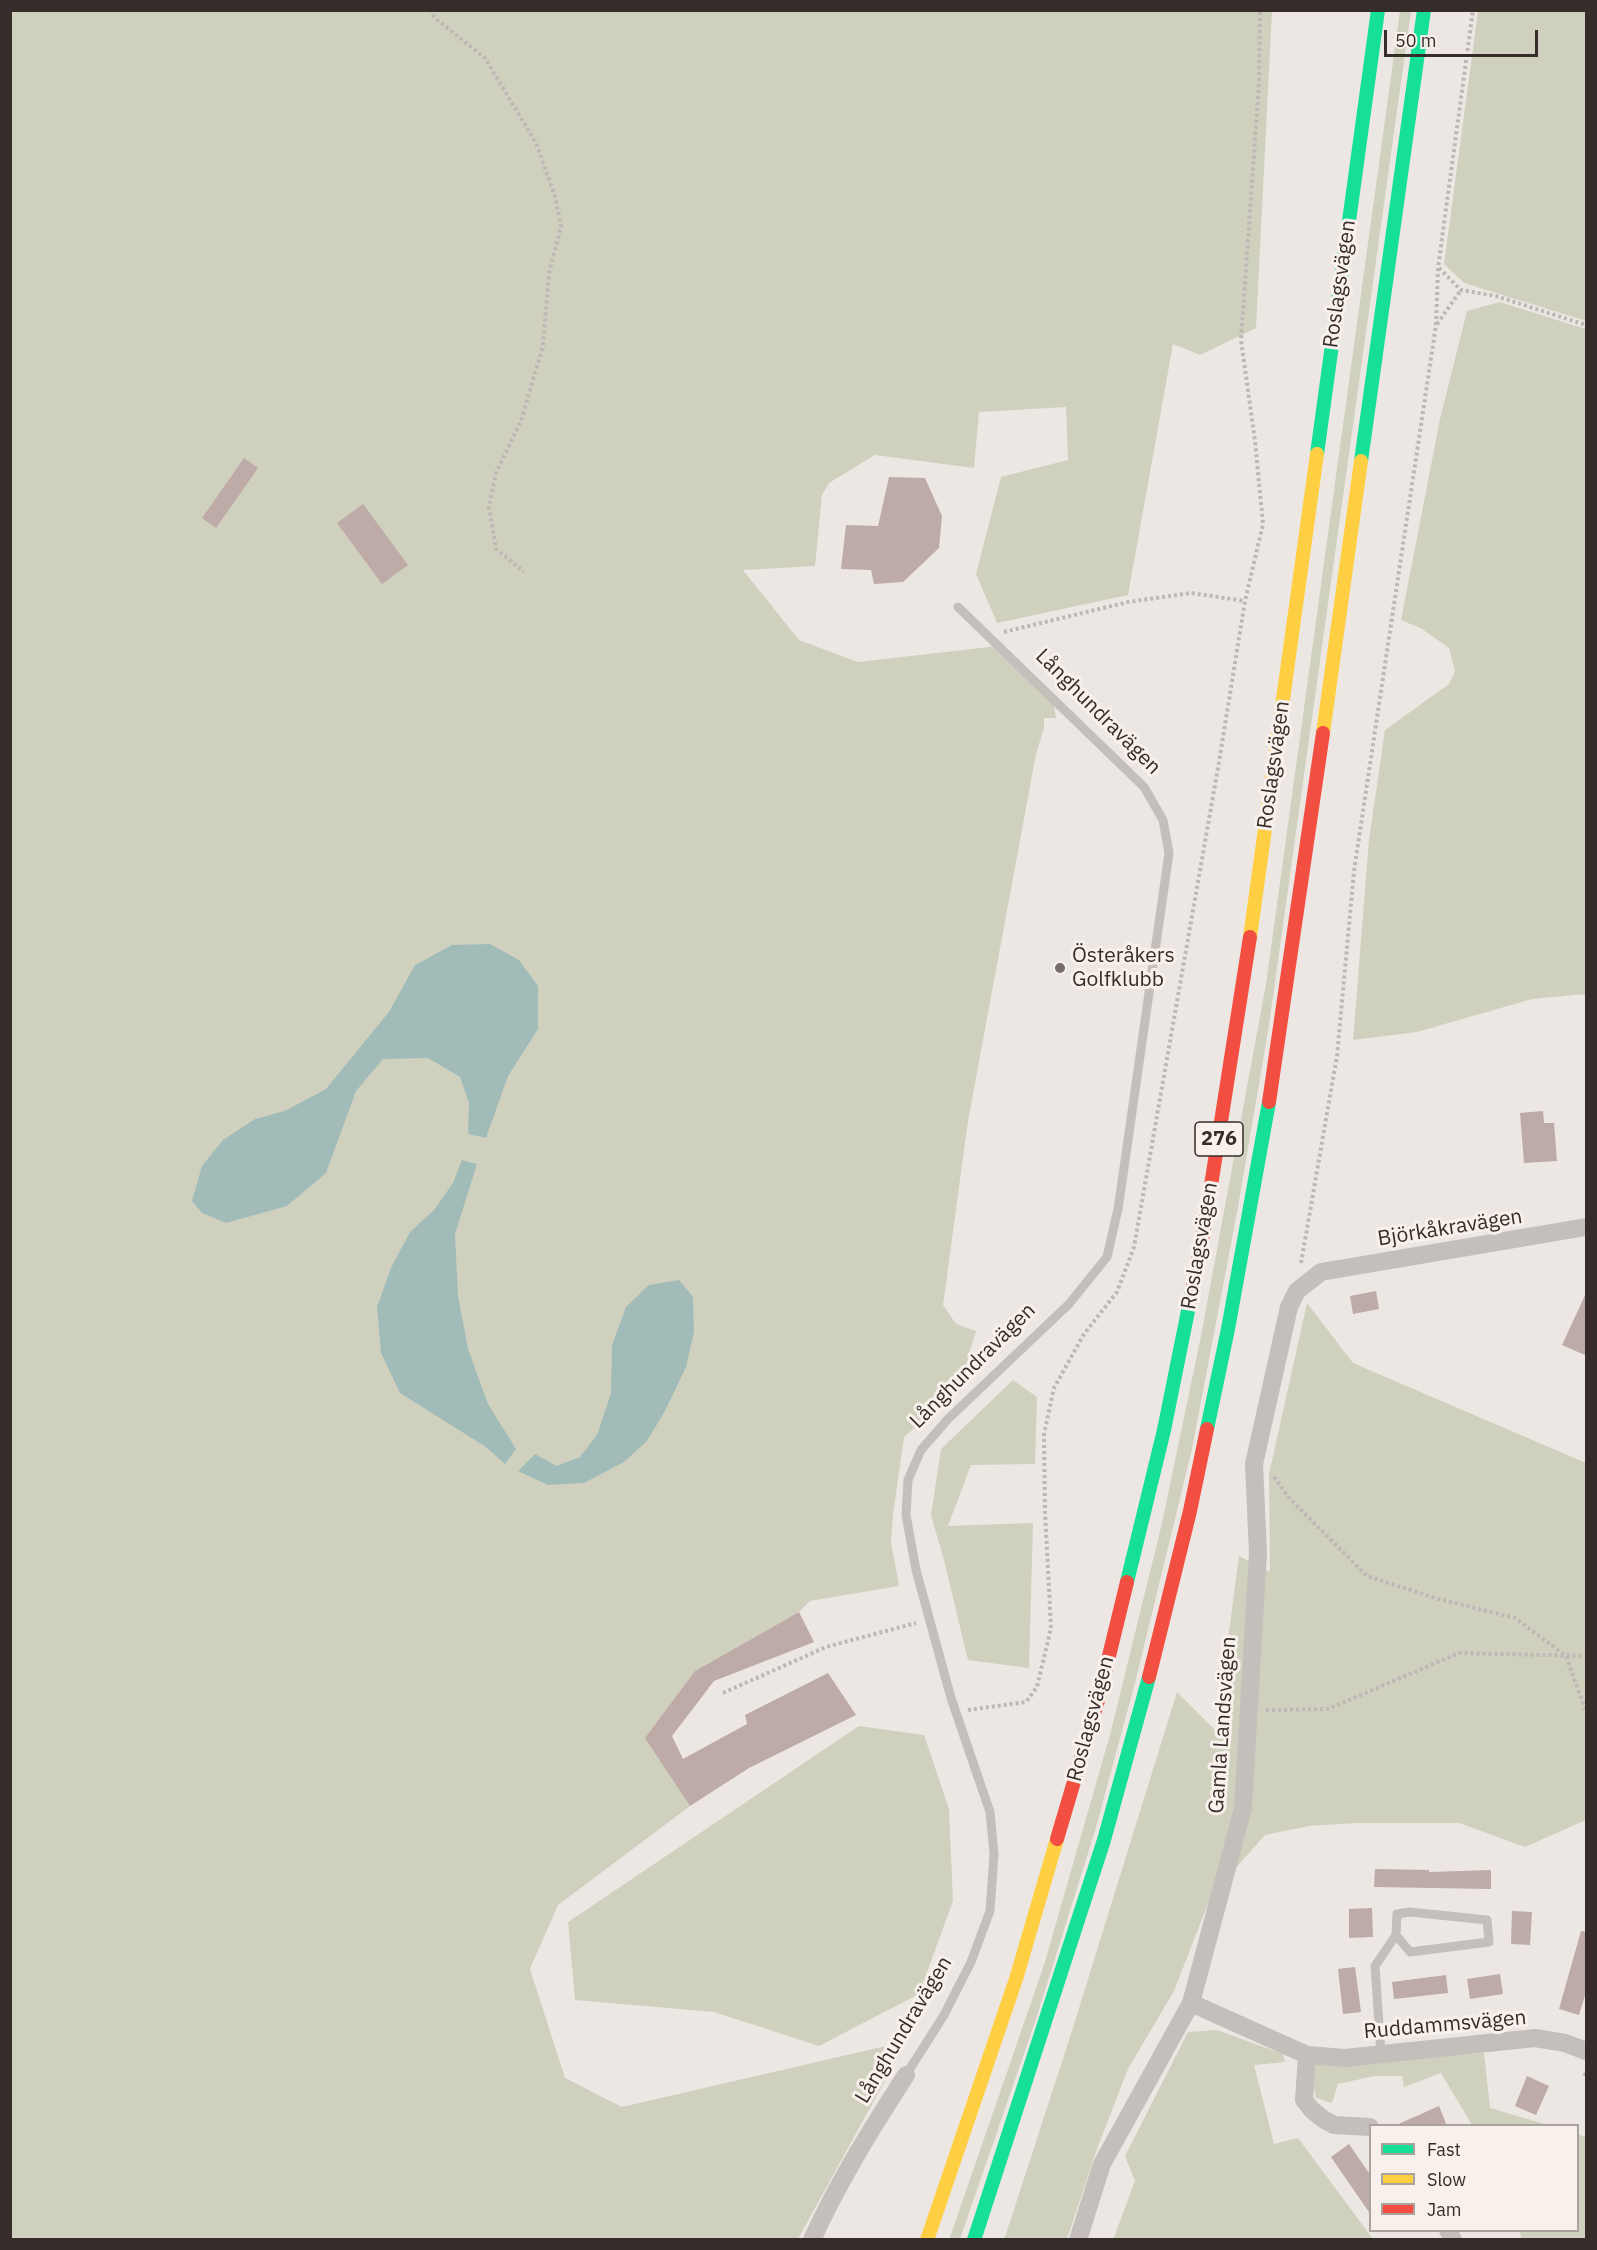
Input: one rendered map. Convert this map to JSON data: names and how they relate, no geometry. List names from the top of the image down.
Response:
{
  "streets": {
    "main road": ["Roslagsvägen", "276"],
    "street": [
      "Långhundravägen",
      "Björkåkravägen",
      "Gamla Landsvägen",
      "Ruddammsvägen"
    ]
  },
  "crossings": [
    ["Björkåkravägen", "Gamla Landsvägen"],
    ["Gamla Landsvägen", "Ruddammsvägen"]
  ],
  "places": ["Österåkers Golfklubb"],
  "legend": ["Fast", "Slow", "Jam"],
  "scale_bar": "50 m"
}
